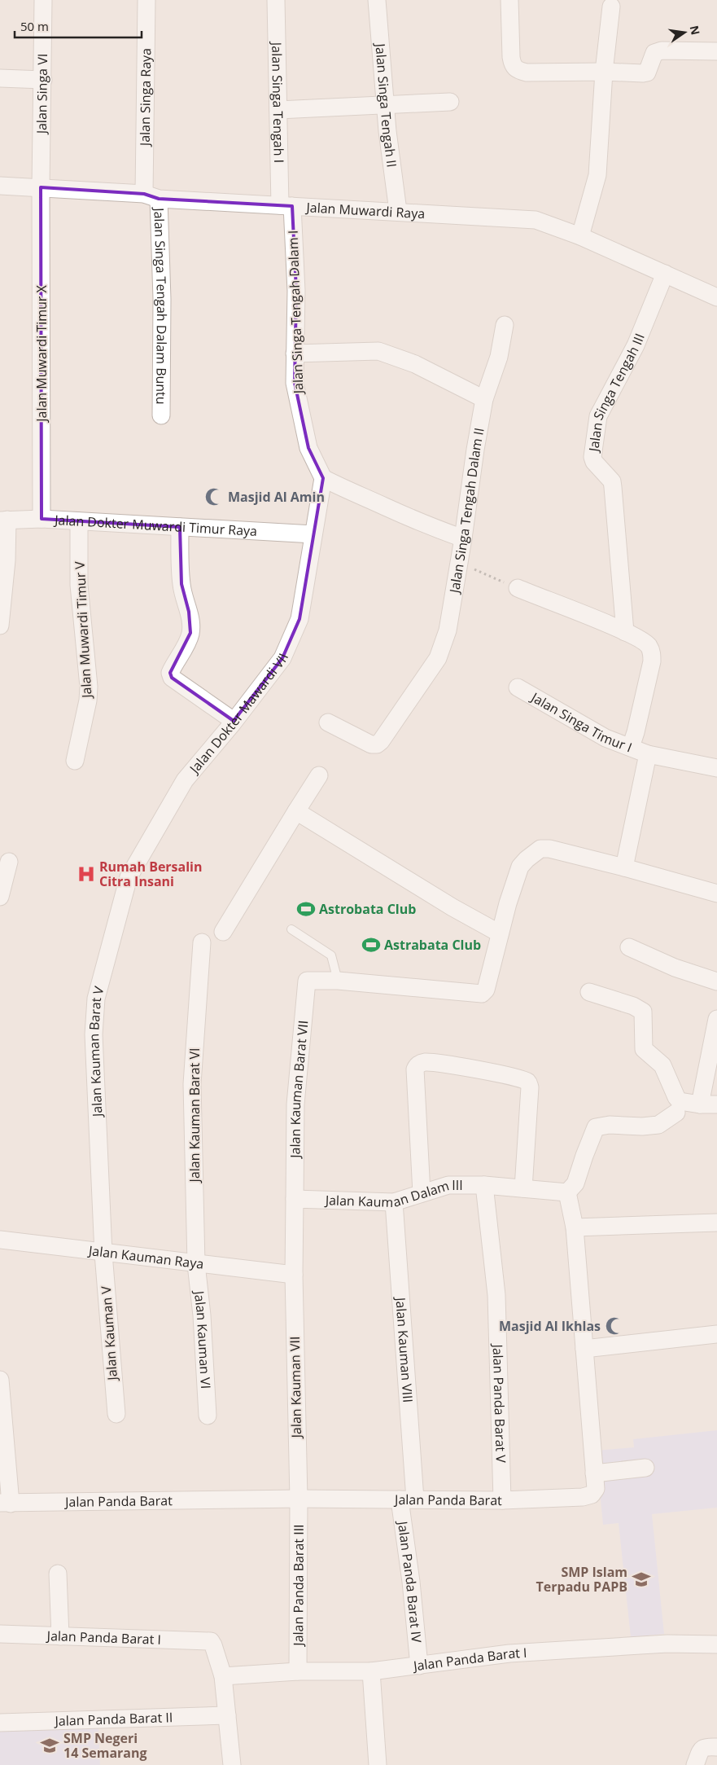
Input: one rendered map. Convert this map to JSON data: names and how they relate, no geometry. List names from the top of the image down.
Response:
{
  "streets": {
    "street": [
      "Jalan Singa VI",
      "Jalan Singa Raya",
      "Jalan Singa Tengah I",
      "Jalan Singa Tengah II",
      "Jalan Muwardi Raya",
      "Jalan Singa Tengah Dalam Buntu",
      "Jalan Singa Tengah Dalam I",
      "Jalan Muwardi Timur X",
      "Jalan Singa Tengah III",
      "Jalan Singa Tengah Dalam II",
      "Jalan Dokter Muwardi Timur Raya",
      "Jalan Muwardi Timur V",
      "Jalan Dokter Mawardi VII",
      "Jalan Singa Timur I",
      "Jalan Kauman Barat V",
      "Jalan Kauman Barat VII",
      "Jalan Kauman Barat VI",
      "Jalan Kauman Dalam III",
      "Jalan Kauman Raya",
      "Jalan Kauman V",
      "Jalan Kauman VI",
      "Jalan Kauman VIII",
      "Jalan Kauman VII",
      "Jalan Panda Barat V",
      "Jalan Panda Barat",
      "Jalan Panda Barat IV",
      "Jalan Panda Barat III",
      "Jalan Panda Barat I",
      "Jalan Panda Barat II"
    ]
  },
  "crossings": [
    ["Jalan Singa VI", "Jalan Muwardi Raya"],
    ["Jalan Singa VI", "Jalan Muwardi Timur X"],
    ["Jalan Singa Raya", "Jalan Muwardi Raya"],
    ["Jalan Singa Raya", "Jalan Singa Tengah Dalam Buntu"],
    ["Jalan Singa Tengah I", "Jalan Muwardi Raya"],
    ["Jalan Singa Tengah I", "Jalan Singa Tengah Dalam I"],
    ["Jalan Singa Tengah II", "Jalan Muwardi Raya"],
    ["Jalan Muwardi Raya", "Jalan Singa Tengah Dalam Buntu"],
    ["Jalan Muwardi Raya", "Jalan Singa Tengah Dalam I"],
    ["Jalan Muwardi Raya", "Jalan Muwardi Timur X"],
    ["Jalan Muwardi Raya", "Jalan Singa Tengah III"],
    ["Jalan Muwardi Timur X", "Jalan Dokter Muwardi Timur Raya"],
    ["Jalan Dokter Muwardi Timur Raya", "Jalan Muwardi Timur V"],
    ["Jalan Dokter Muwardi Timur Raya", "Jalan Dokter Mawardi VII"],
    ["Jalan Dokter Mawardi VII", "Jalan Kauman Barat V"],
    ["Jalan Kauman Barat V", "Jalan Kauman Raya"],
    ["Jalan Kauman Barat V", "Jalan Kauman V"],
    ["Jalan Kauman Barat VII", "Jalan Kauman Dalam III"],
    ["Jalan Kauman Barat VI", "Jalan Kauman Raya"],
    ["Jalan Kauman Barat VI", "Jalan Kauman VI"],
    ["Jalan Kauman Dalam III", "Jalan Kauman VIII"],
    ["Jalan Kauman Dalam III", "Jalan Panda Barat V"],
    ["Jalan Kauman Dalam III", "Jalan Panda Barat"],
    ["Jalan Kauman Raya", "Jalan Kauman V"],
    ["Jalan Kauman Raya", "Jalan Kauman VI"],
    ["Jalan Kauman Raya", "Jalan Kauman VII"],
    ["Jalan Kauman VIII", "Jalan Panda Barat"],
    ["Jalan Kauman VIII", "Jalan Panda Barat IV"],
    ["Jalan Kauman VII", "Jalan Panda Barat"],
    ["Jalan Kauman VII", "Jalan Panda Barat III"],
    ["Jalan Panda Barat V", "Jalan Panda Barat"],
    ["Jalan Panda Barat", "Jalan Panda Barat IV"],
    ["Jalan Panda Barat", "Jalan Panda Barat III"],
    ["Jalan Panda Barat IV", "Jalan Panda Barat I"],
    ["Jalan Panda Barat III", "Jalan Panda Barat I"]
  ],
  "places": {
    "mosque": ["Masjid Al Amin", "Masjid Al Ikhlas"],
    "hospital": ["Rumah Bersalin Citra Insani"],
    "sports": ["Astrobata Club", "Astrabata Club"],
    "school or university": ["SMP Islam Terpadu PAPB", "SMP Negeri 14 Semarang"]
  },
  "scale_bar": "50 m",
  "north": "right"
}
